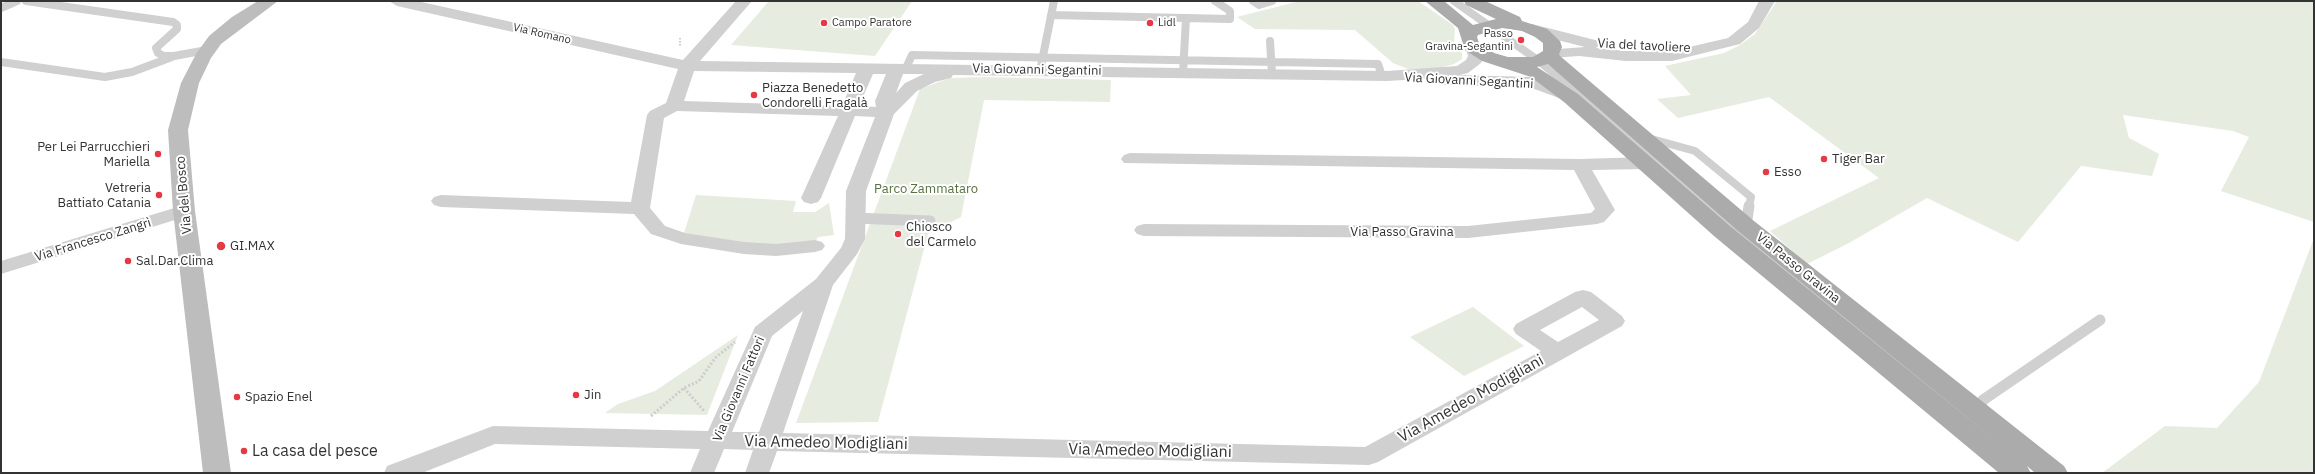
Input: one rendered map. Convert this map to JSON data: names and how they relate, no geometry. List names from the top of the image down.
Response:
{
  "streets": {
    "main road": ["Via del Bosco", "Via Passo Gravina"],
    "street": [
      "Via Romano",
      "Via del tavoliere",
      "Via Giovanni Segantini",
      "Via Francesco Zangrì",
      "Via Giovanni Fattori",
      "Via Amedeo Modigliani"
    ]
  },
  "crossings": [
    ["Via Romano", "Via Giovanni Segantini"],
    ["Via del tavoliere", "Via Passo Gravina"],
    ["Via Giovanni Segantini", "Via Passo Gravina"],
    ["Via Giovanni Segantini", "Via Giovanni Fattori"],
    ["Via del Bosco", "Via Francesco Zangrì"],
    ["Via Giovanni Fattori", "Via Amedeo Modigliani"]
  ],
  "parks": ["Parco Zammataro"],
  "places": [
    "Campo Paratore",
    "Lidl",
    "Passo Gravina-Segantini",
    "Piazza Benedetto Condorelli Fragalà",
    "Per Lei Parrucchieri Mariella",
    "Tiger Bar",
    "Esso",
    "Vetreria Battiato Catania",
    "Chiosco del Carmelo",
    "GI.MAX",
    "Sal.Dar.Clima",
    "Jin",
    "Spazio Enel",
    "La casa del pesce"
  ]
}
